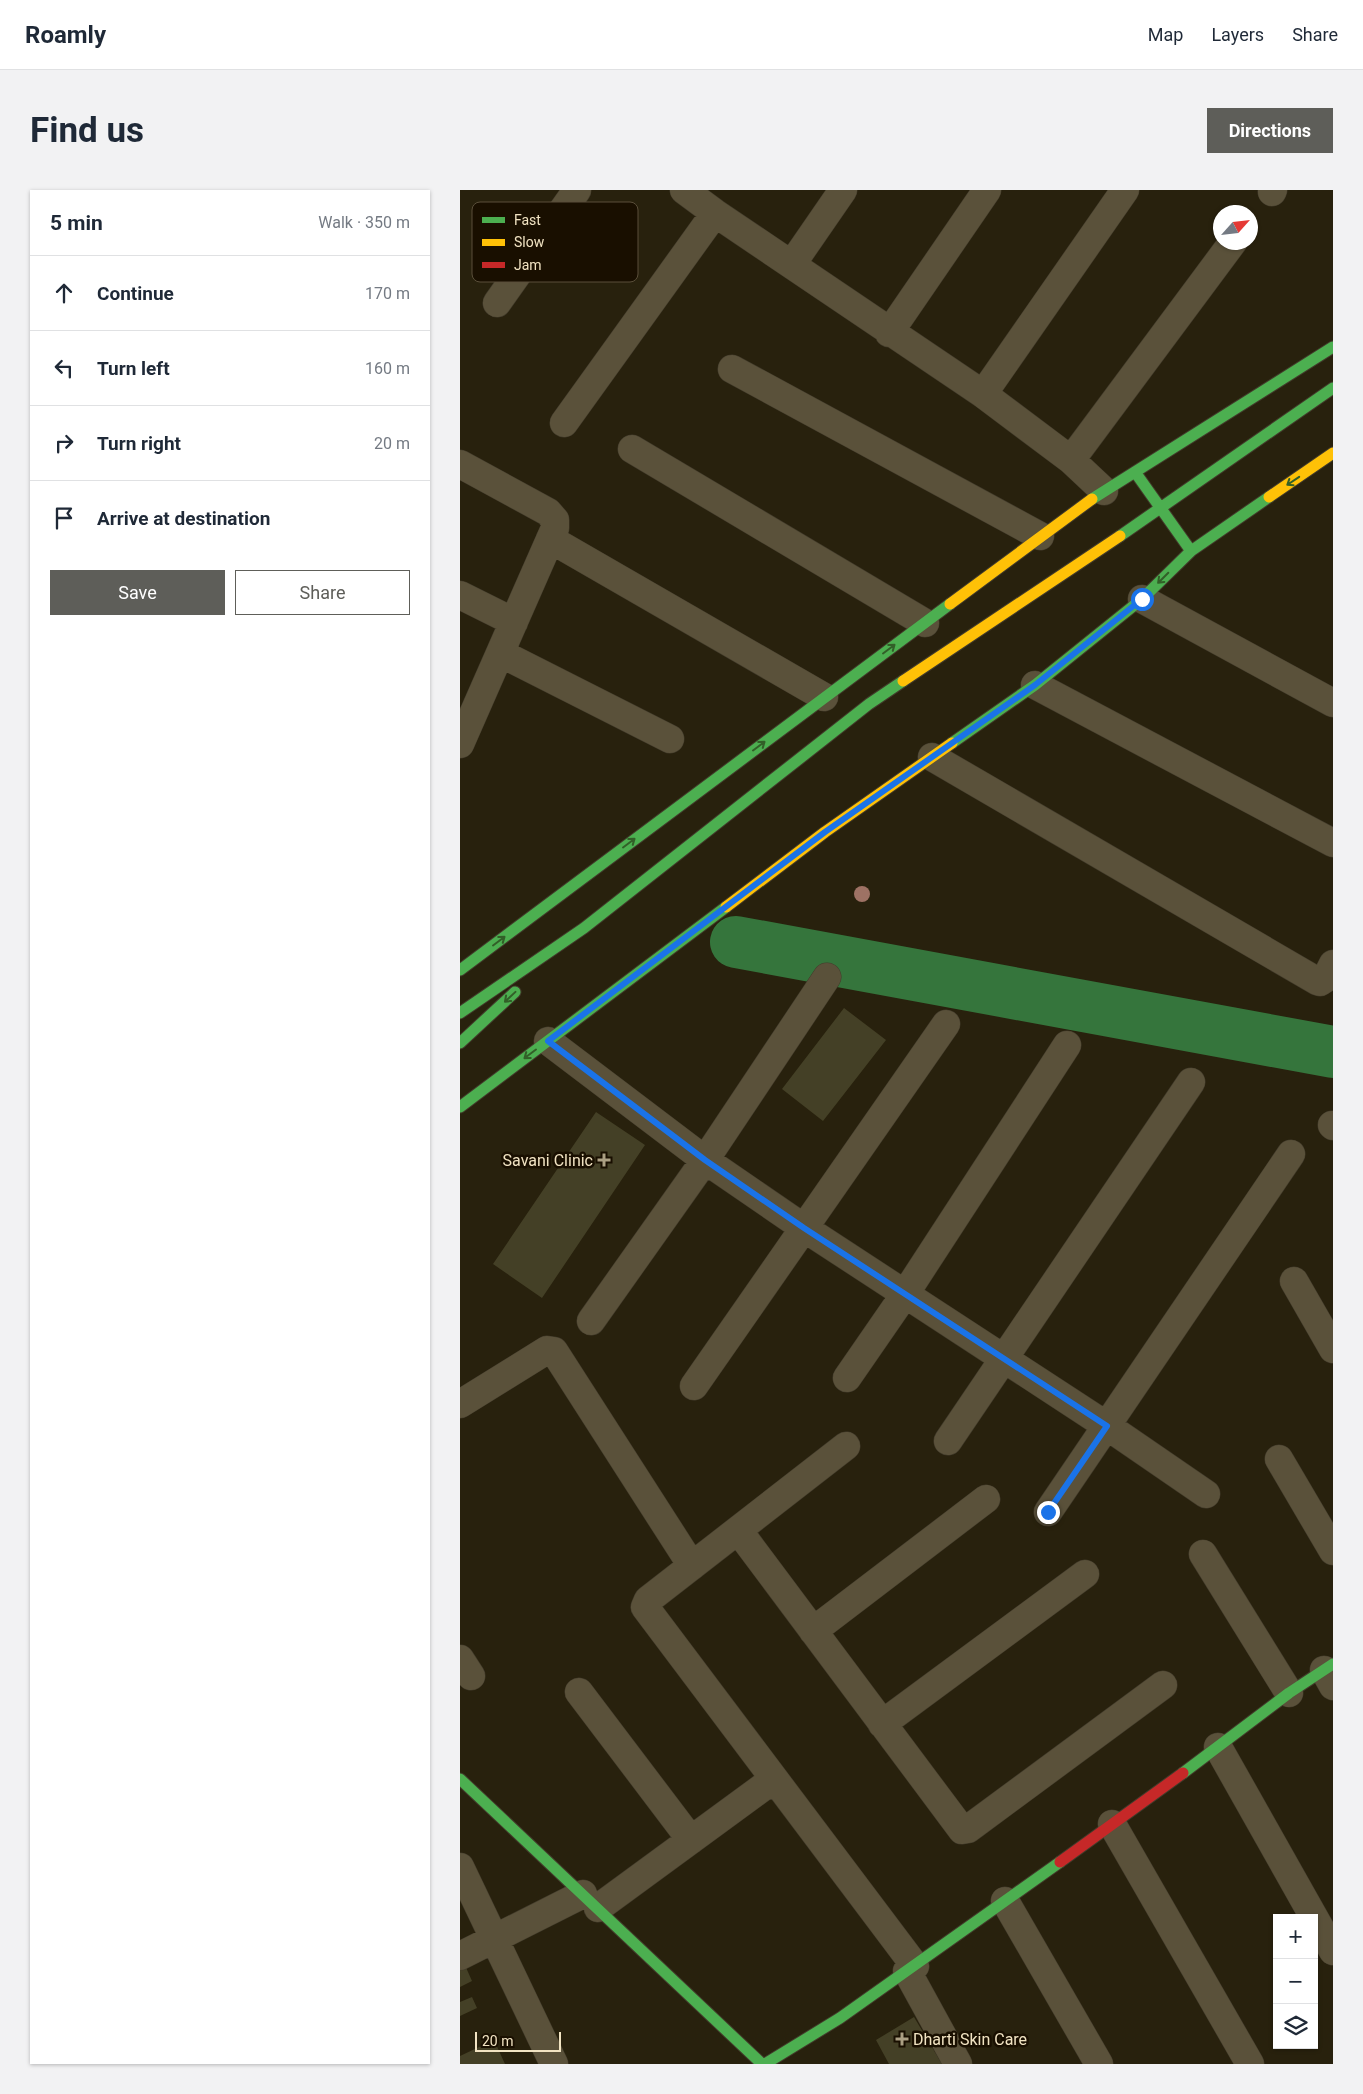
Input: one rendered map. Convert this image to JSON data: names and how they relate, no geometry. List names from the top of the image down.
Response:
{
  "places": {
    "health": ["Savani Clinic", "Dharti Skin Care"]
  },
  "legend": ["Fast", "Slow", "Jam"],
  "scale_bar": "20 m",
  "north": "top right",
  "page": {
    "header": "Roamly",
    "nav": ["Map", "Layers", "Share"],
    "buttons": [
      "Directions",
      ["Save", "Share"]
    ],
    "title": "Find us",
    "heading": ["5 min", "Walk · 350 m"],
    "list": [
      ["Continue", "170 m"],
      ["Turn left", "160 m"],
      ["Turn right", "20 m"],
      "Arrive at destination"
    ],
    "map_buttons": ["+", "−"],
    "scale": "20 m"
  }
}
